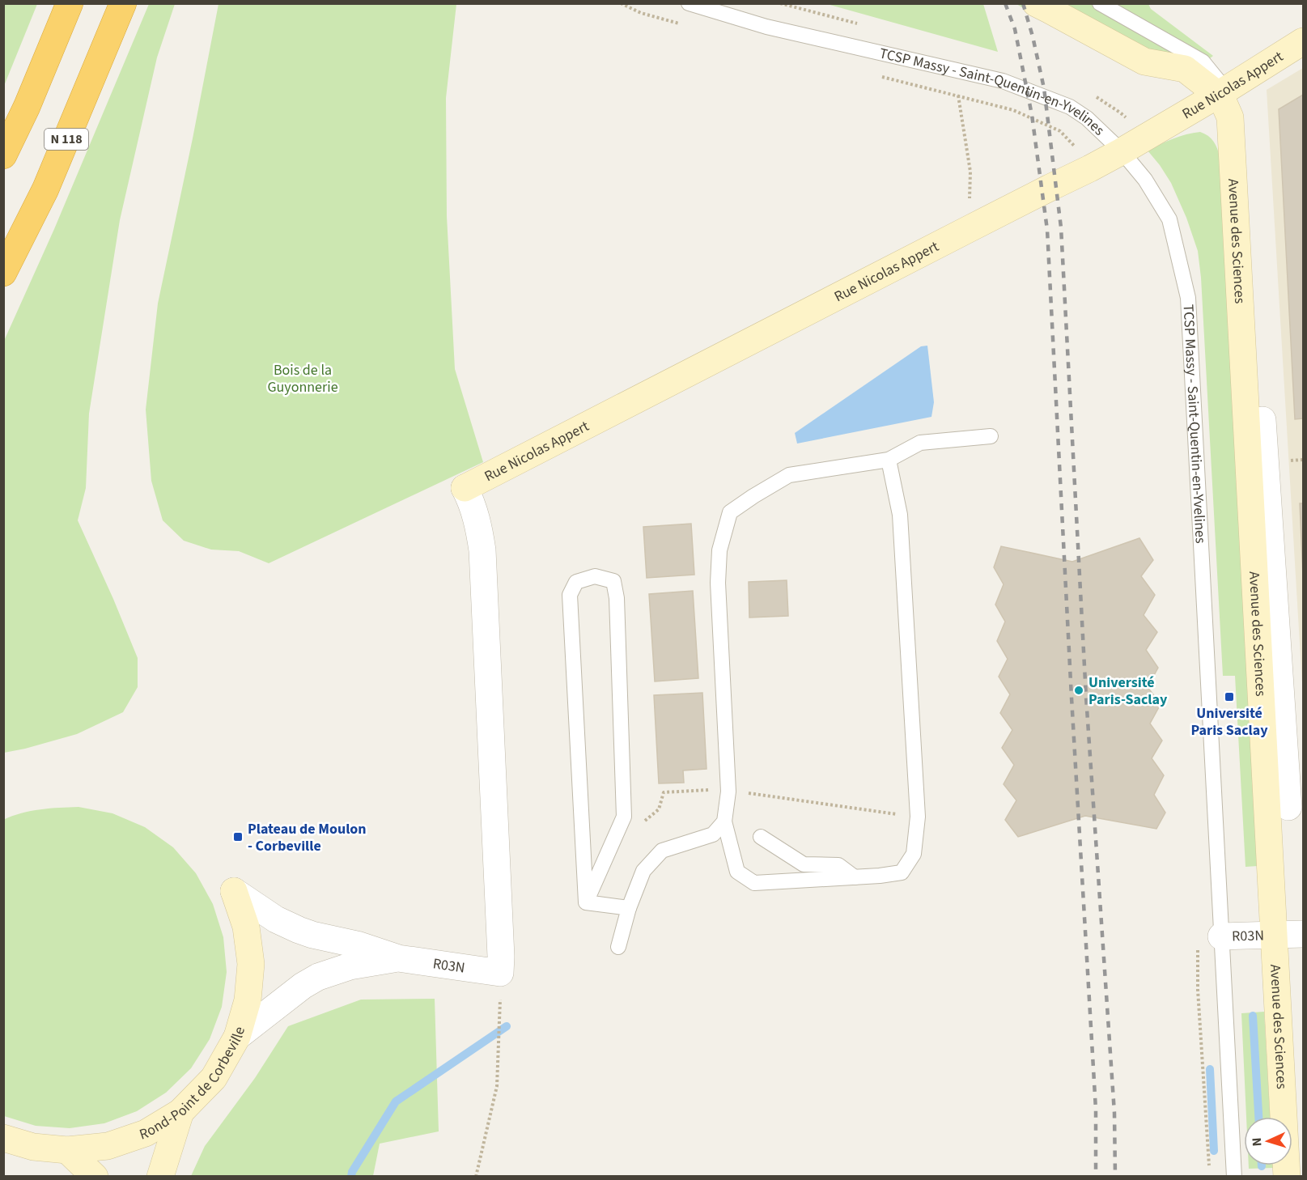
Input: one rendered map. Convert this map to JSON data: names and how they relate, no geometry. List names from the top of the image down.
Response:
{
  "streets": {
    "highway": ["N 118"],
    "street": [
      "Rue Nicolas Appert",
      "Avenue des Sciences",
      "R03N",
      "Rond-Point de Corbeville"
    ],
    "lane": ["TCSP Massy - Saint-Quentin-en-Yvelines"]
  },
  "crossings": [
    ["Rue Nicolas Appert", "TCSP Massy - Saint-Quentin-en-Yvelines"],
    ["Rue Nicolas Appert", "Avenue des Sciences"],
    ["Rue Nicolas Appert", "R03N"],
    ["TCSP Massy - Saint-Quentin-en-Yvelines", "R03N"],
    ["Avenue des Sciences", "R03N"],
    ["R03N", "Rond-Point de Corbeville"]
  ],
  "parks": ["Bois de la Guyonnerie"],
  "places": {
    "other": ["Université Paris-Saclay"],
    "transit": ["Université Paris Saclay", "Plateau de Moulon - Corbeville"]
  },
  "north": "left"
}
